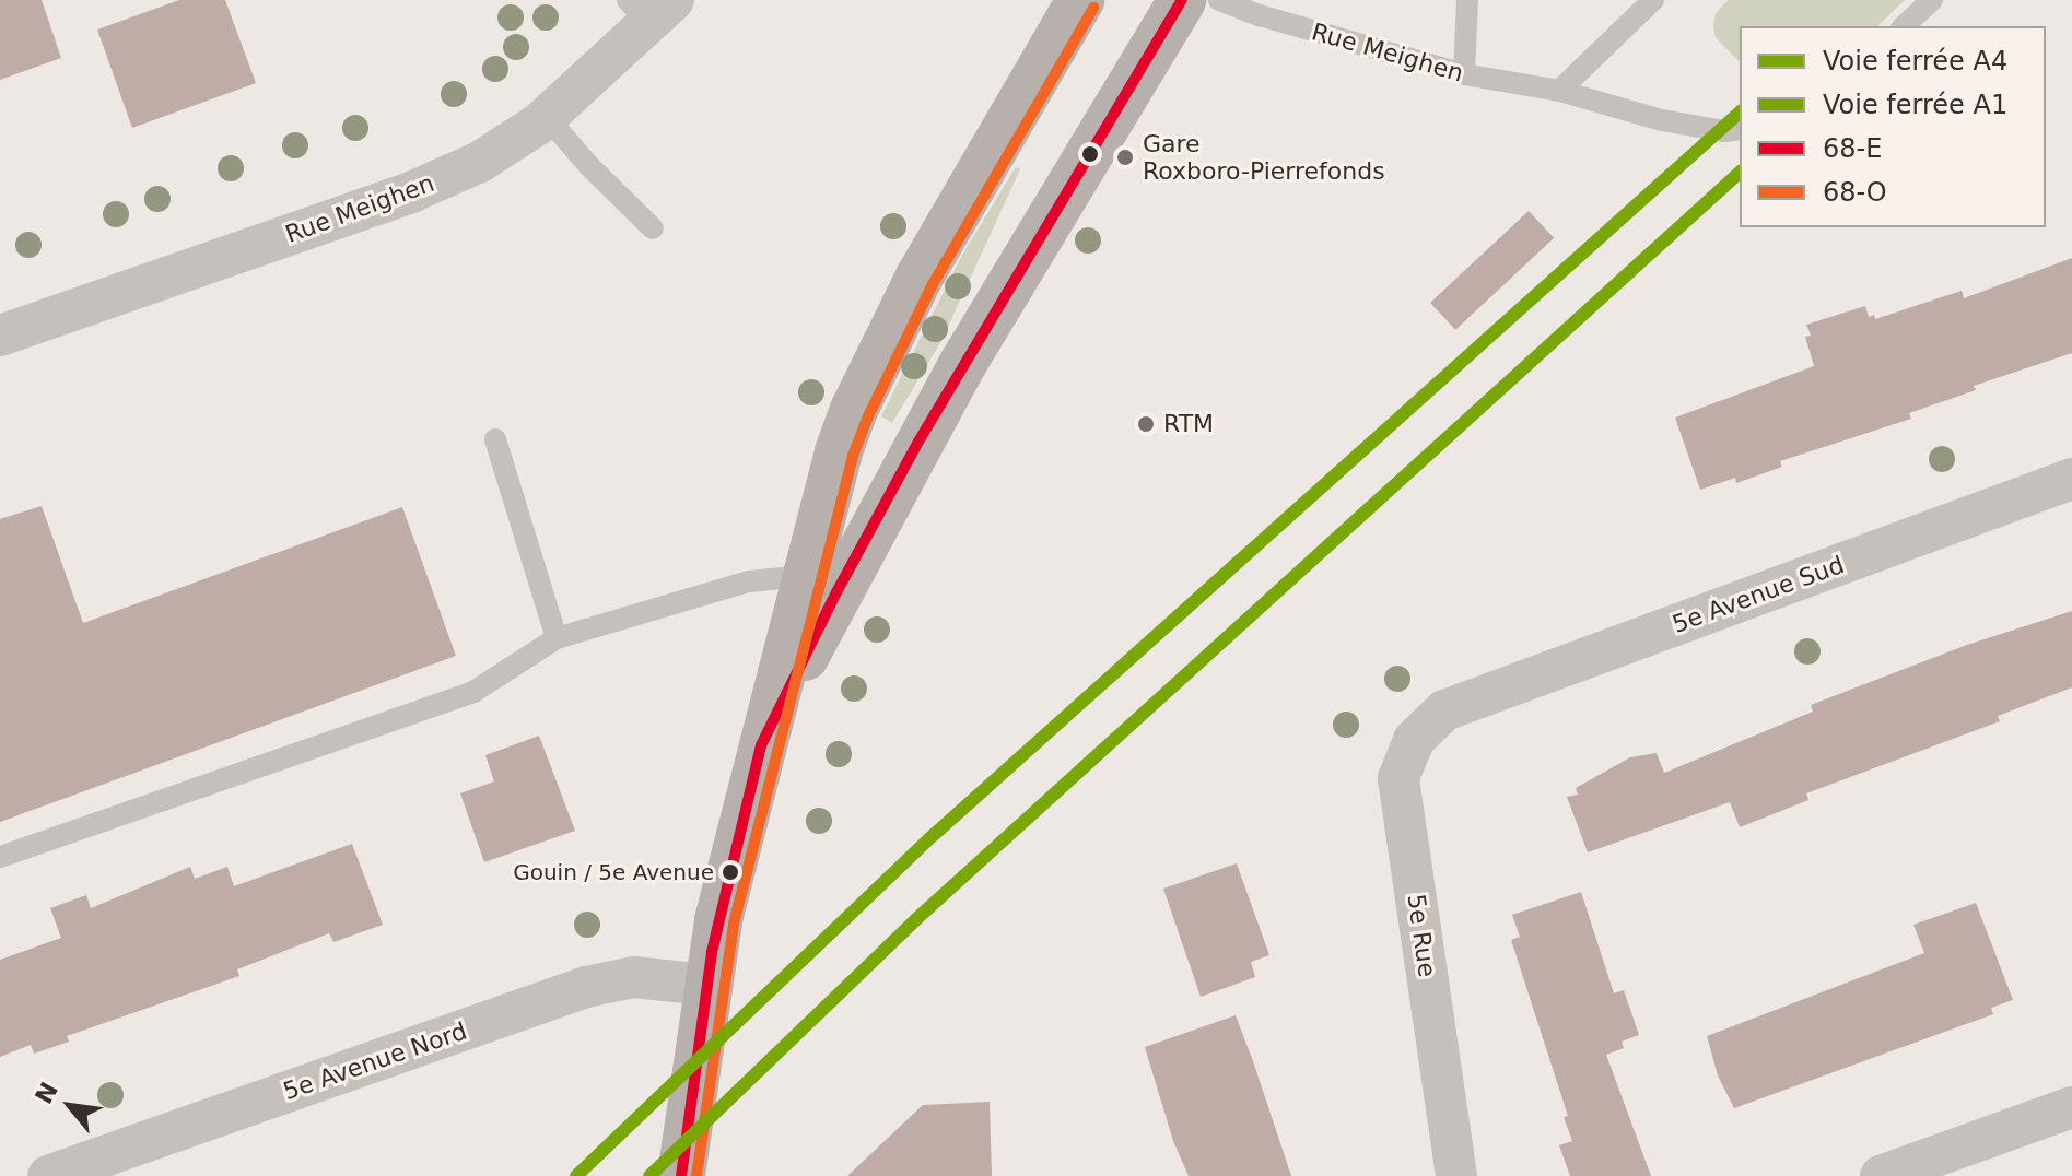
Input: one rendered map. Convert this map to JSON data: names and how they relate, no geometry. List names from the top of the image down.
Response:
{
  "streets": {
    "street": [
      "Rue Meighen",
      "5e Avenue Sud",
      "5e Rue",
      "5e Avenue Nord"
    ]
  },
  "crossings": [
    ["5e Avenue Sud", "5e Rue"]
  ],
  "places": ["Gare Roxboro-Pierrefonds", "RTM", "Gouin / 5e Avenue"],
  "lines": [
    "transit line 68-E",
    "transit line 68-O",
    "rail line A4",
    "rail line A1"
  ],
  "legend": [
    "Voie ferrée A4",
    "Voie ferrée A1",
    "68-E",
    "68-O"
  ],
  "north": "top left"
}
